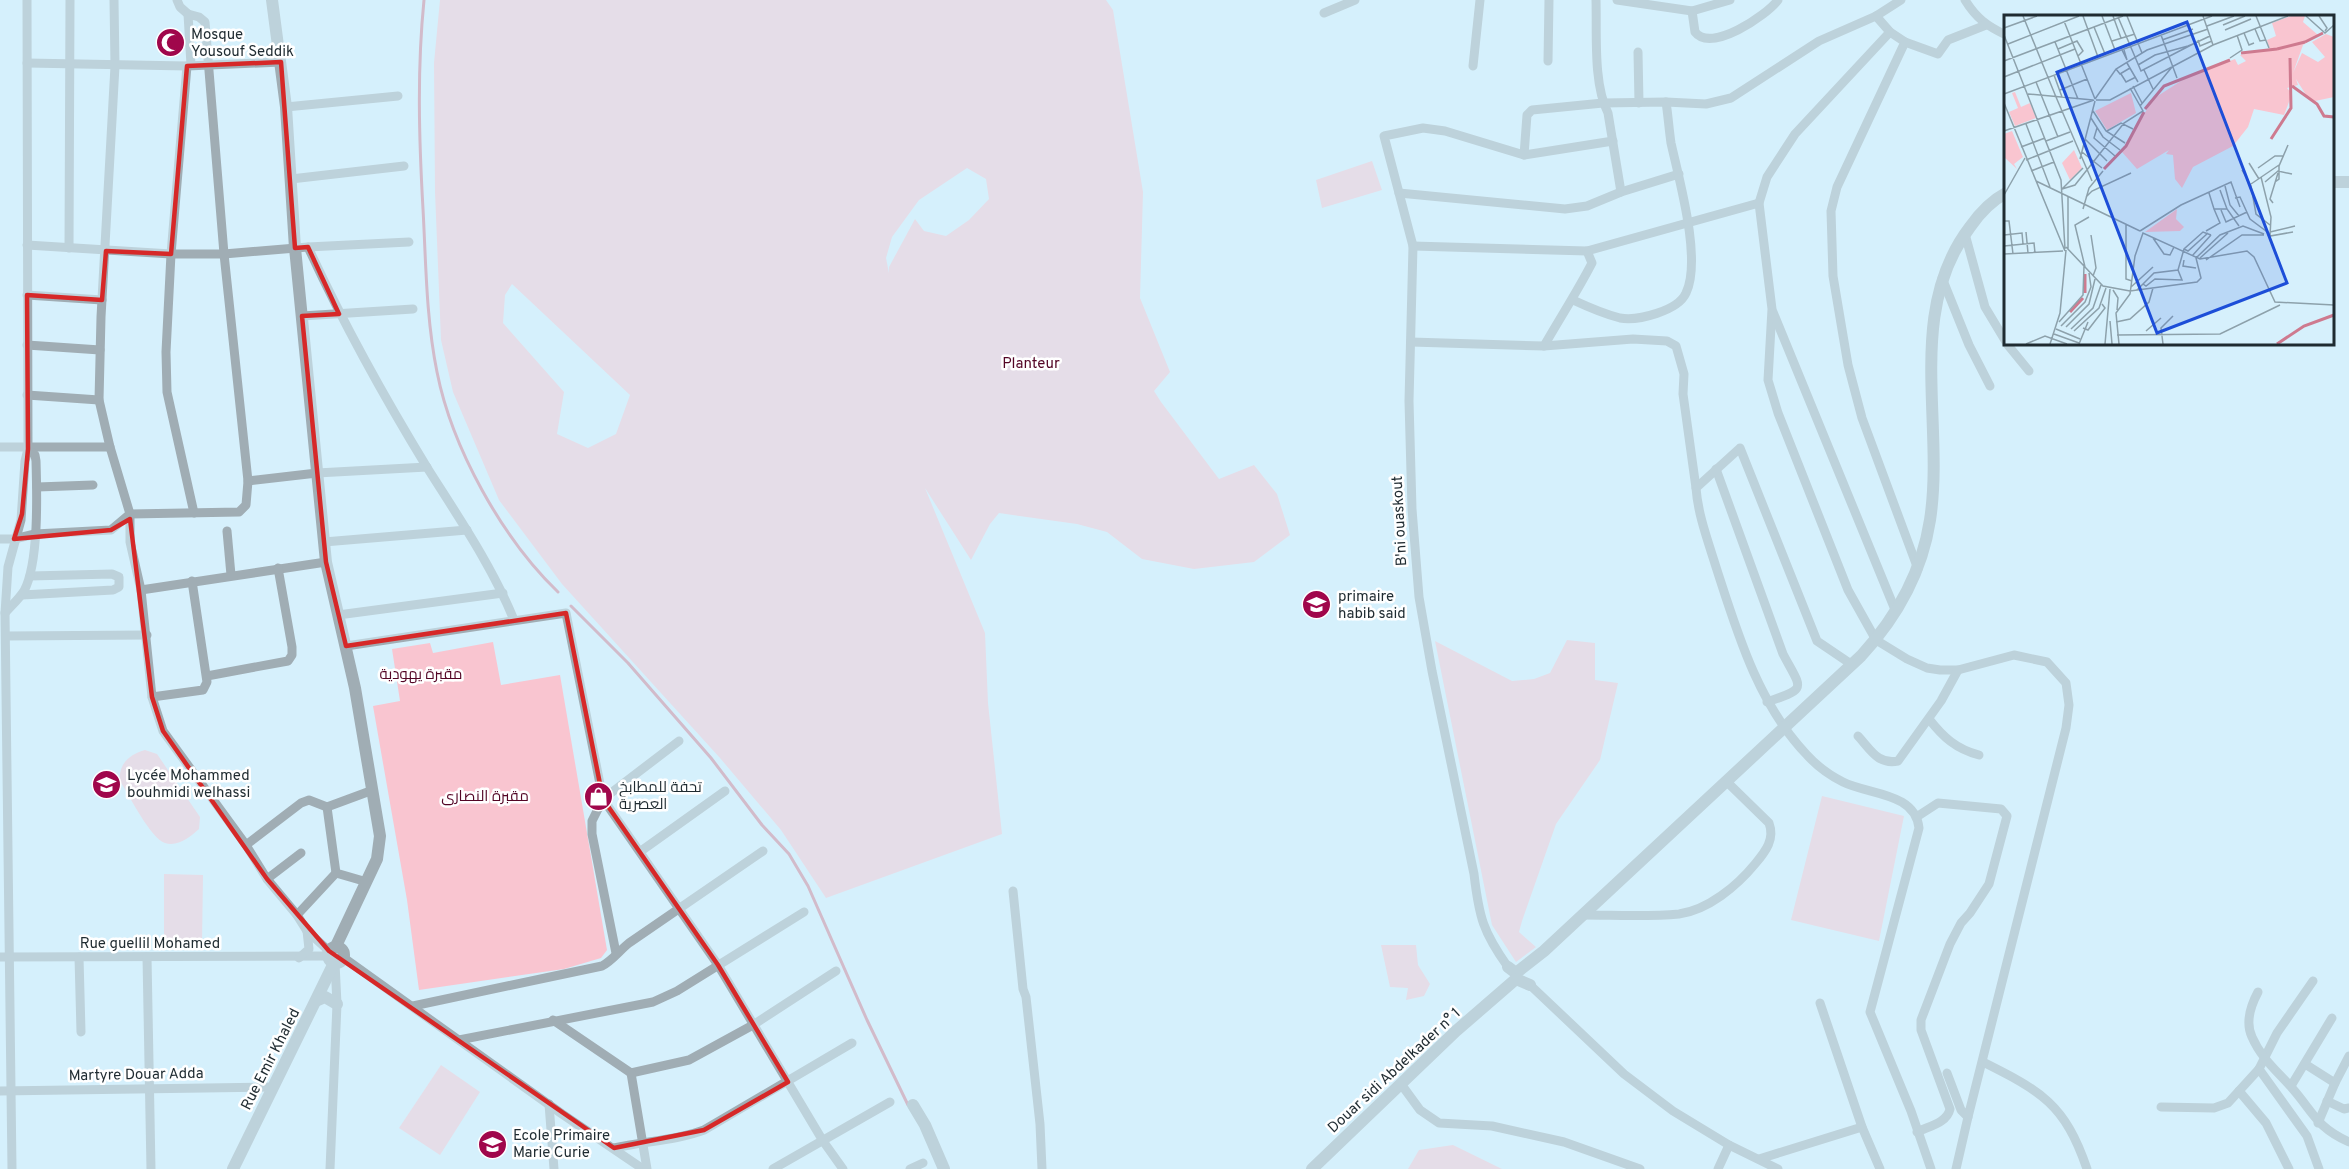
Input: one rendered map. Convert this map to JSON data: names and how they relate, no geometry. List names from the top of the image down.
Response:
{
  "streets": {
    "street": [
      "B'ni ouaskout",
      "Rue guellil Mohamed",
      "Rue Emir Khaled",
      "Douar sidi Abdelkader n° 1",
      "Martyre Douar Adda"
    ]
  },
  "crossings": [
    ["B'ni ouaskout", "Douar sidi Abdelkader n° 1"],
    ["Rue guellil Mohamed", "Rue Emir Khaled"],
    ["Rue Emir Khaled", "Martyre Douar Adda"]
  ],
  "parks": ["Planteur", "مقبرة يهودية", "مقبرة النصارى"],
  "places": {
    "mosque": ["Mosque Yousouf Seddik"],
    "school or university": ["primaire habib said", "Lycée Mohammed bouhmidi welhassi", "Ecole Primaire Marie Curie"],
    "shop": ["تحفة للمطابخ العصرية"]
  }
}
